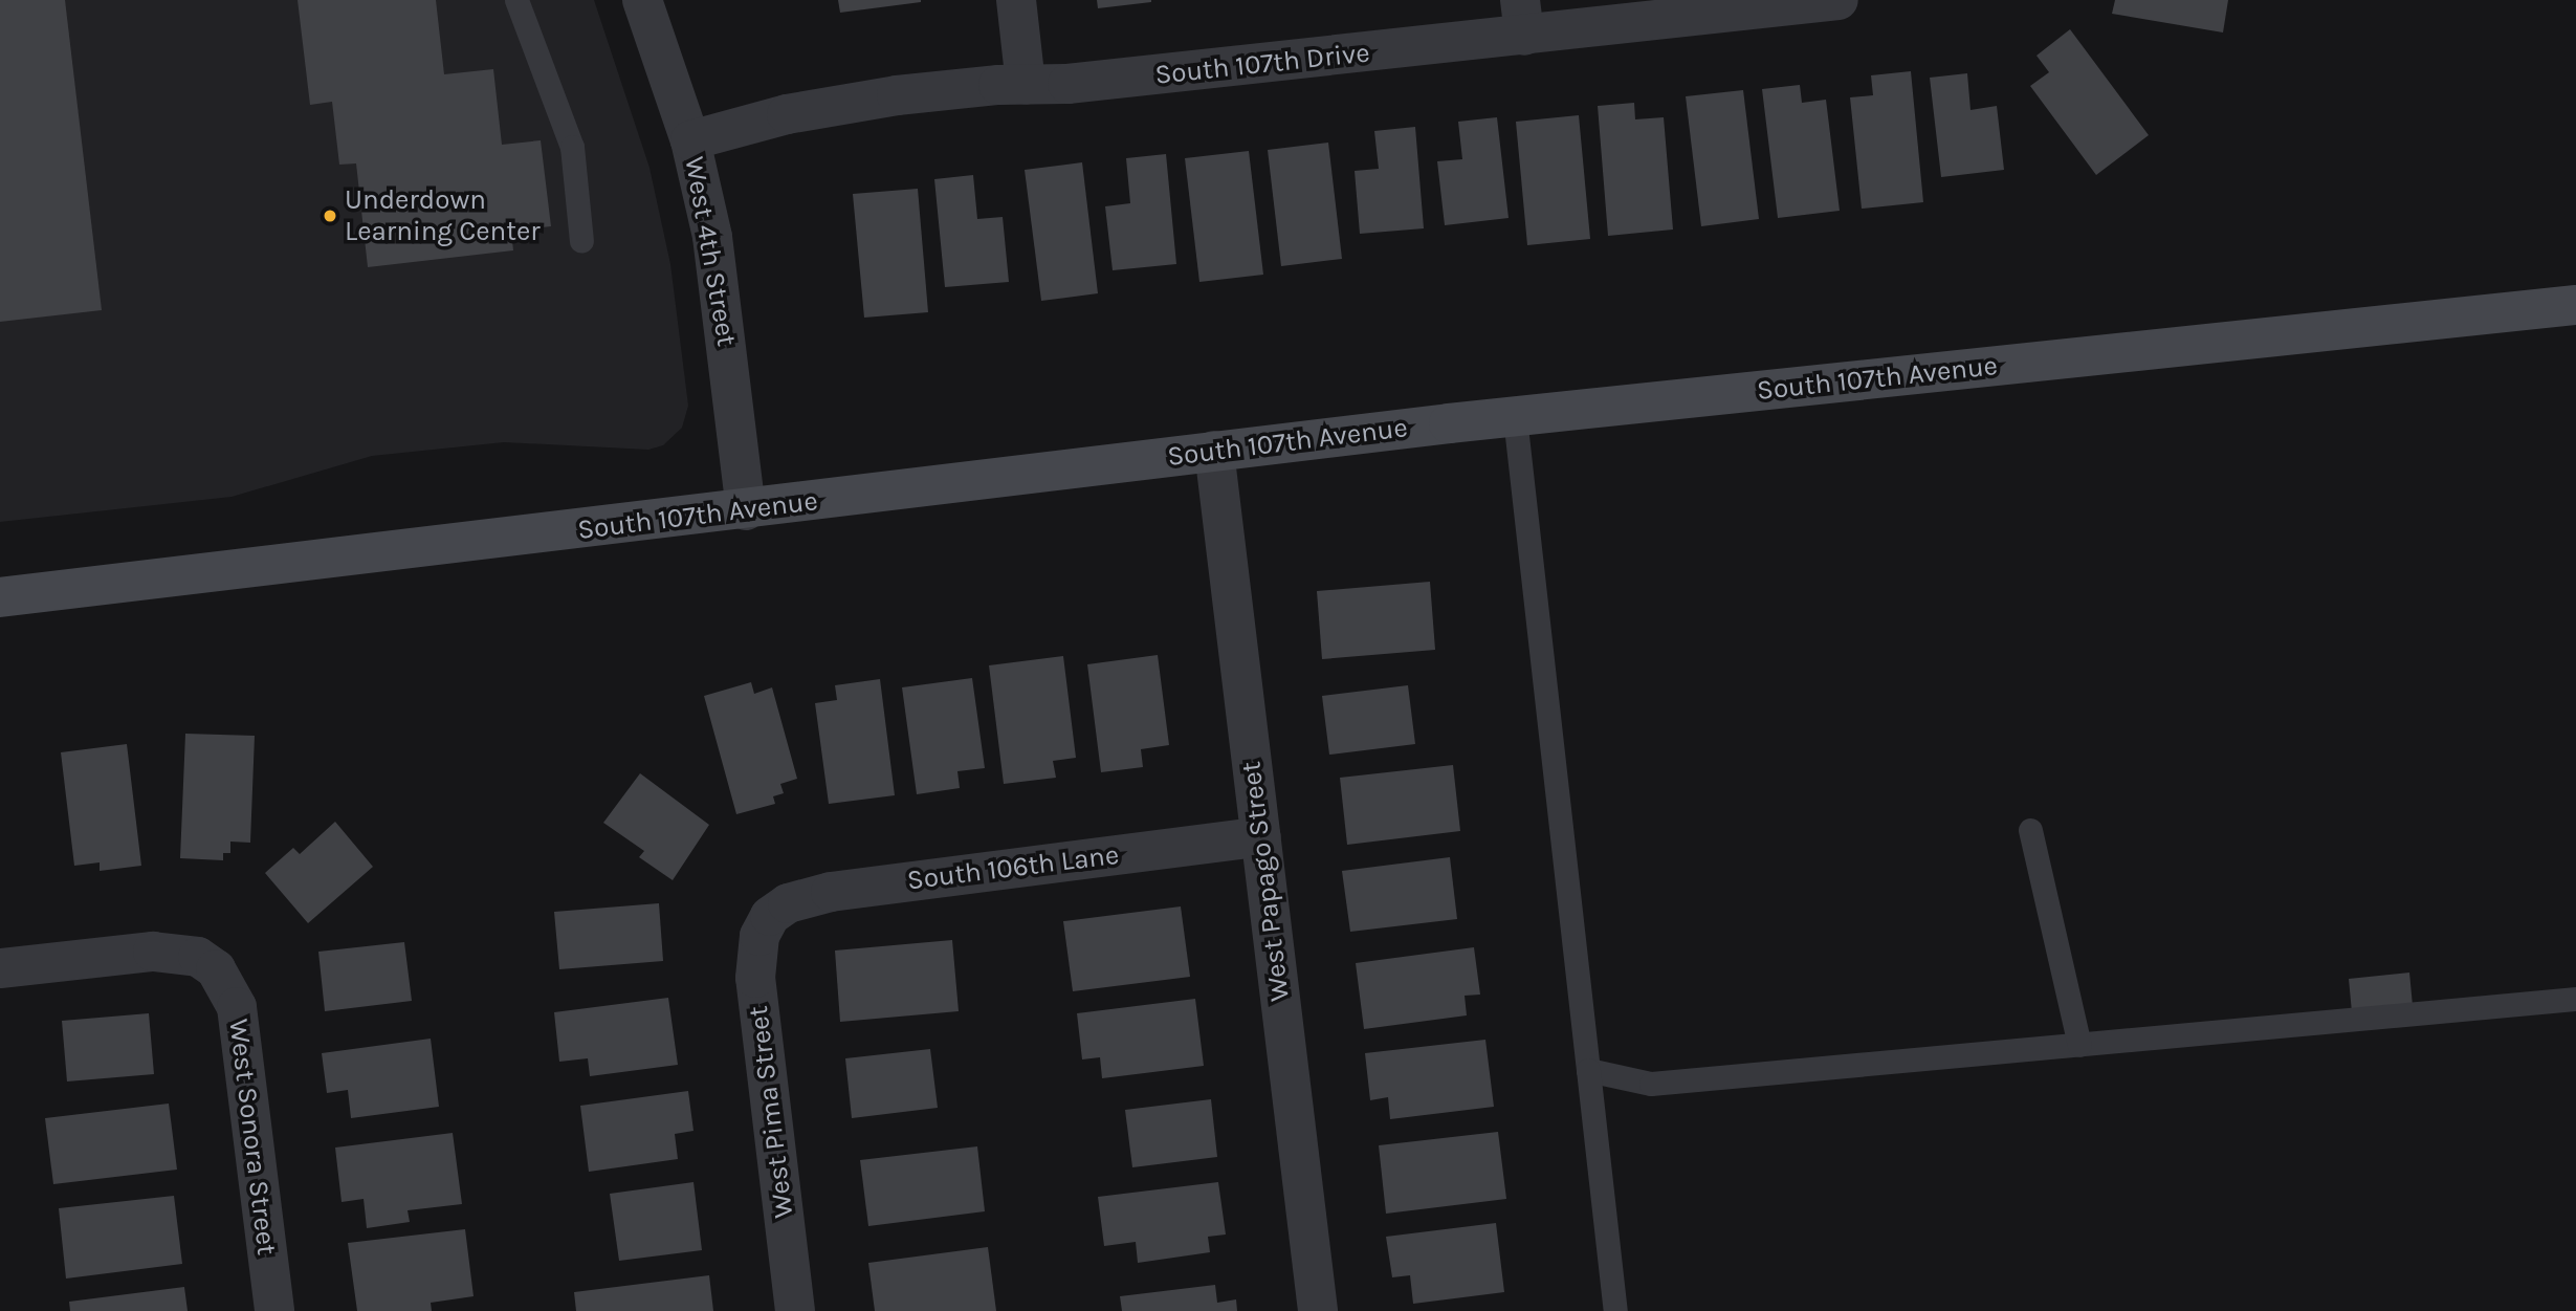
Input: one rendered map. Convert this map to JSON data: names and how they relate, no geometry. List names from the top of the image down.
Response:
{
  "streets": {
    "main road": ["South 107th Avenue"],
    "street": [
      "South 107th Drive",
      "West 4th Street",
      "South 106th Lane",
      "West Papago Street",
      "West Pima Street",
      "West Sonora Street"
    ]
  },
  "crossings": [
    ["South 107th Drive", "West 4th Street"],
    ["West 4th Street", "South 107th Avenue"],
    ["South 107th Avenue", "West Papago Street"],
    ["South 106th Lane", "West Papago Street"],
    ["South 106th Lane", "West Pima Street"]
  ],
  "places": ["Underdown Learning Center"]
}
